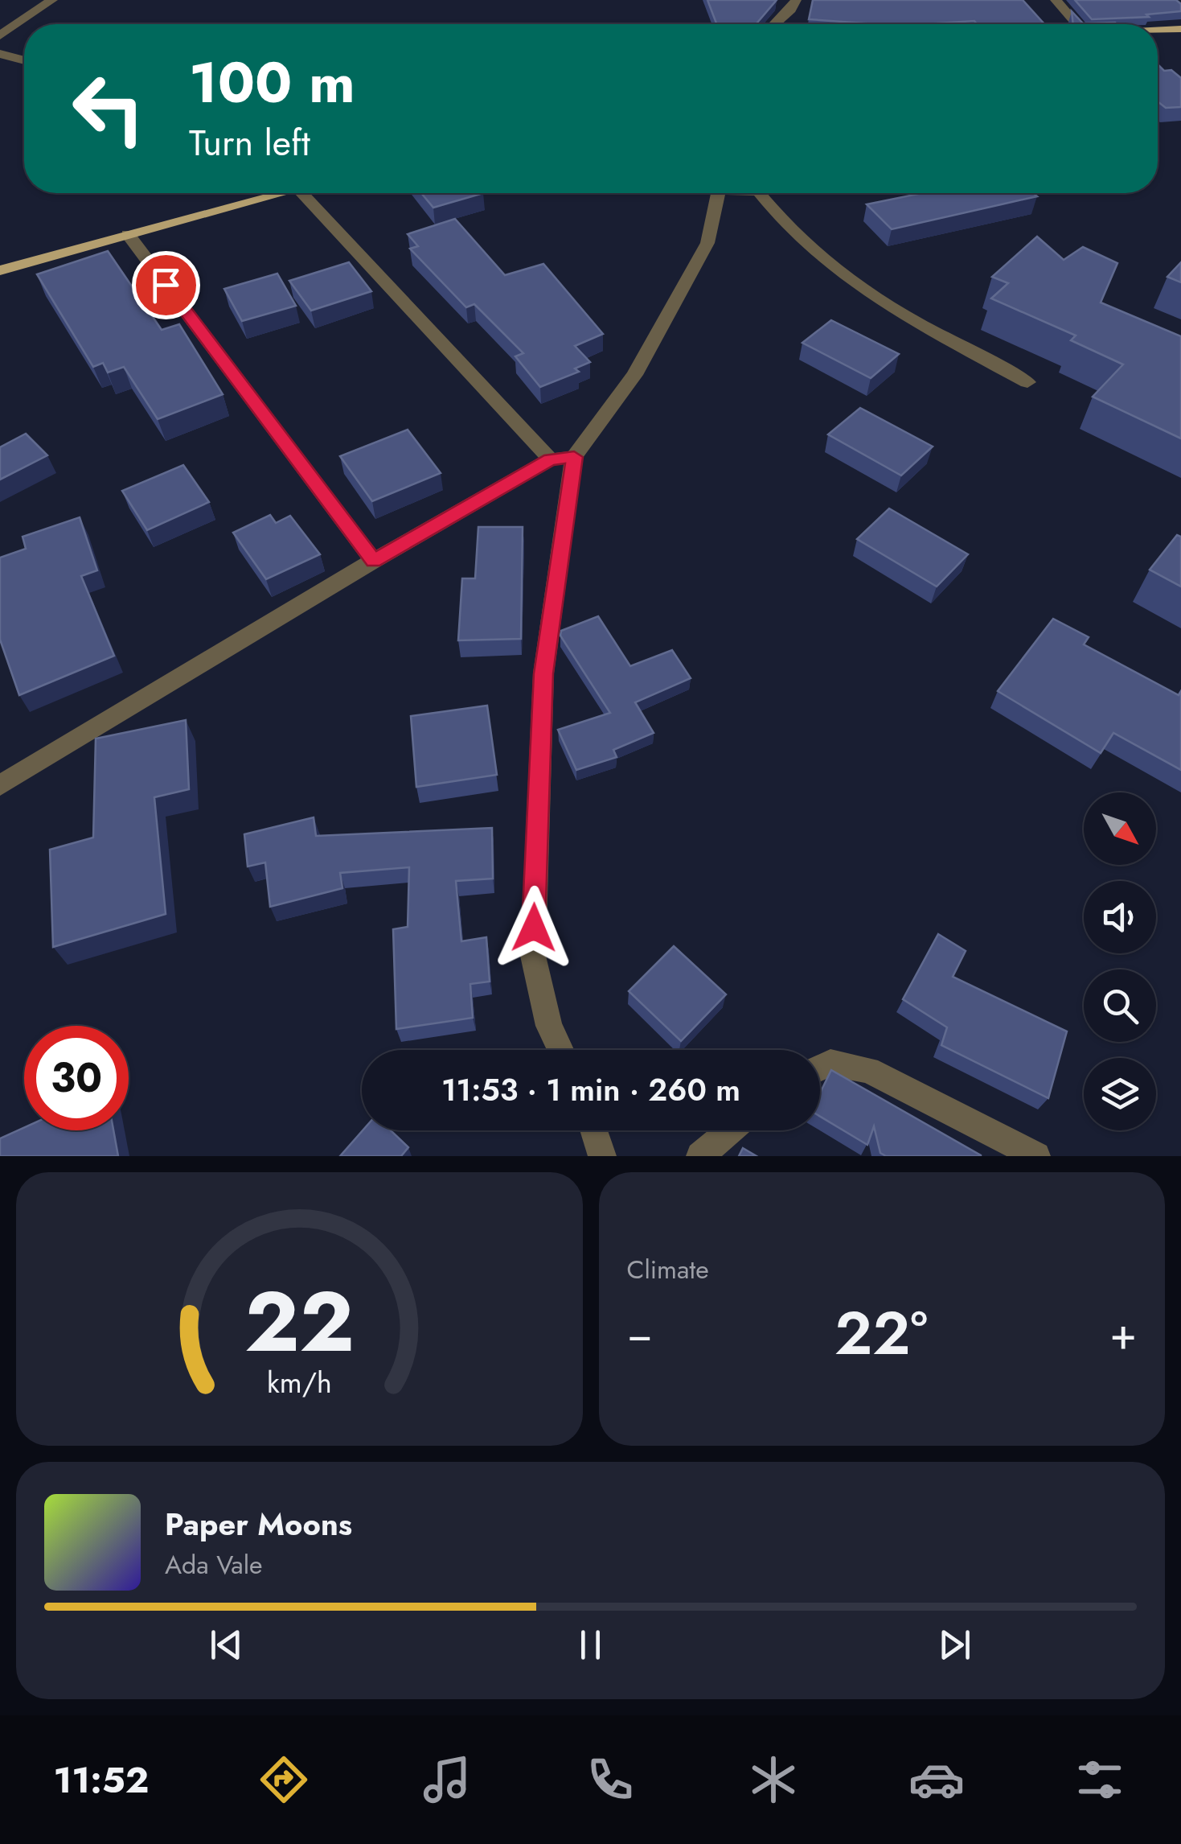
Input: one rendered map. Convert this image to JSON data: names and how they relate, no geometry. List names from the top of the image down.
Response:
{
  "north": "bottom right",
  "page": {
    "turn": ["100 m", "Turn left"],
    "limit": "30",
    "trip": "11:53 · 1 min · 260 m",
    "tile": "Climate",
    "heat": ["−", "22°", "+"],
    "song": ["Paper Moons", "Ada Vale"],
    "tabs": "11:52",
    "gauge": ["22", "km/h"]
  }
}
